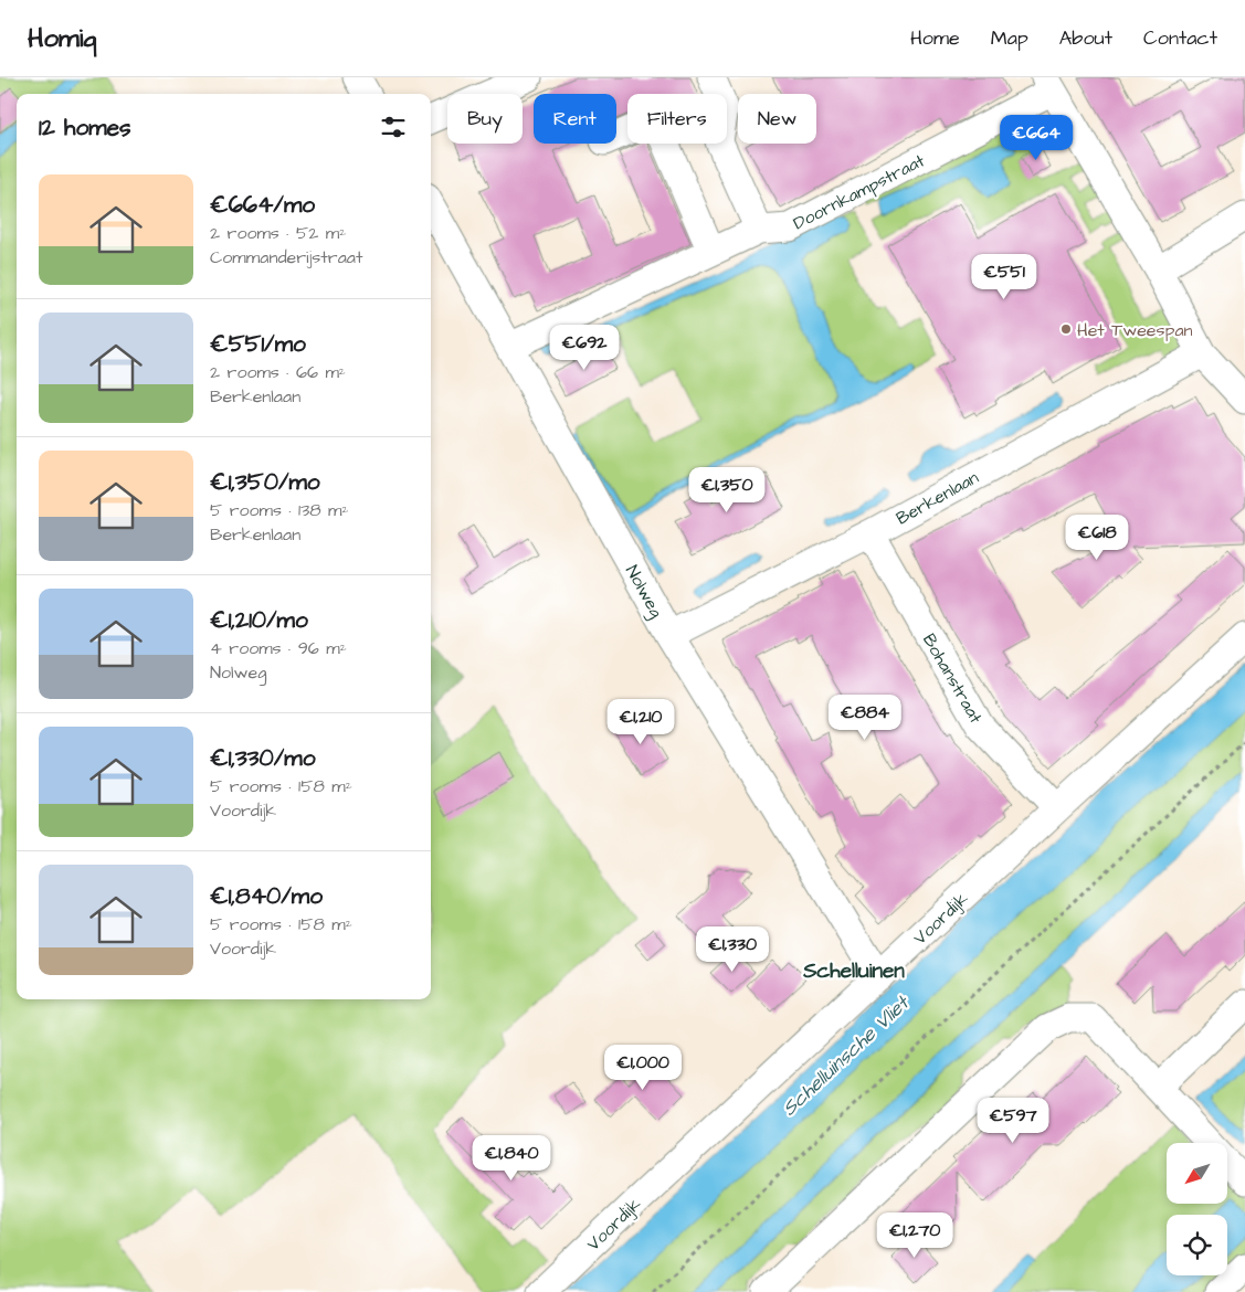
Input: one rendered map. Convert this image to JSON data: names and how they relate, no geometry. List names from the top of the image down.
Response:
{
  "streets": {
    "street": [
      "Doornkampstraat",
      "Berkenlaan",
      "Nolweg",
      "Bohanstraat",
      "Voordijk"
    ]
  },
  "crossings": [
    ["Doornkampstraat", "Nolweg"],
    ["Berkenlaan", "Nolweg"],
    ["Berkenlaan", "Bohanstraat"],
    ["Nolweg", "Voordijk"],
    ["Bohanstraat", "Voordijk"]
  ],
  "districts": ["Schelluinen"],
  "water": ["Schelluinsche Vliet"],
  "places": ["Het Tweespan"],
  "north": "bottom left",
  "page": {
    "header": "Homiq",
    "nav": [
      "Home",
      "Map",
      "About",
      "Contact"
    ],
    "chip": [
      "Buy",
      "Rent",
      "Filters",
      "New"
    ],
    "heading": "12 homes",
    "price": [
      "€664",
      "€551",
      "€692",
      "€1,350",
      "€618",
      "€884",
      "€1,210",
      "€1,330",
      "€1,000",
      "€597",
      "€1,840",
      "€1,270"
    ],
    "list": [
      {
        "name": "€664/mo",
        "note": "2 rooms · 52 m² · Commanderijstraat"
      },
      {
        "name": "€551/mo",
        "note": "2 rooms · 66 m² · Berkenlaan"
      },
      {
        "name": "€1,350/mo",
        "note": "5 rooms · 138 m² · Berkenlaan"
      },
      {
        "name": "€1,210/mo",
        "note": "4 rooms · 96 m² · Nolweg"
      },
      {
        "name": "€1,330/mo",
        "note": "5 rooms · 158 m² · Voordijk"
      },
      {
        "name": "€1,840/mo",
        "note": "5 rooms · 158 m² · Voordijk"
      }
    ]
  }
}
